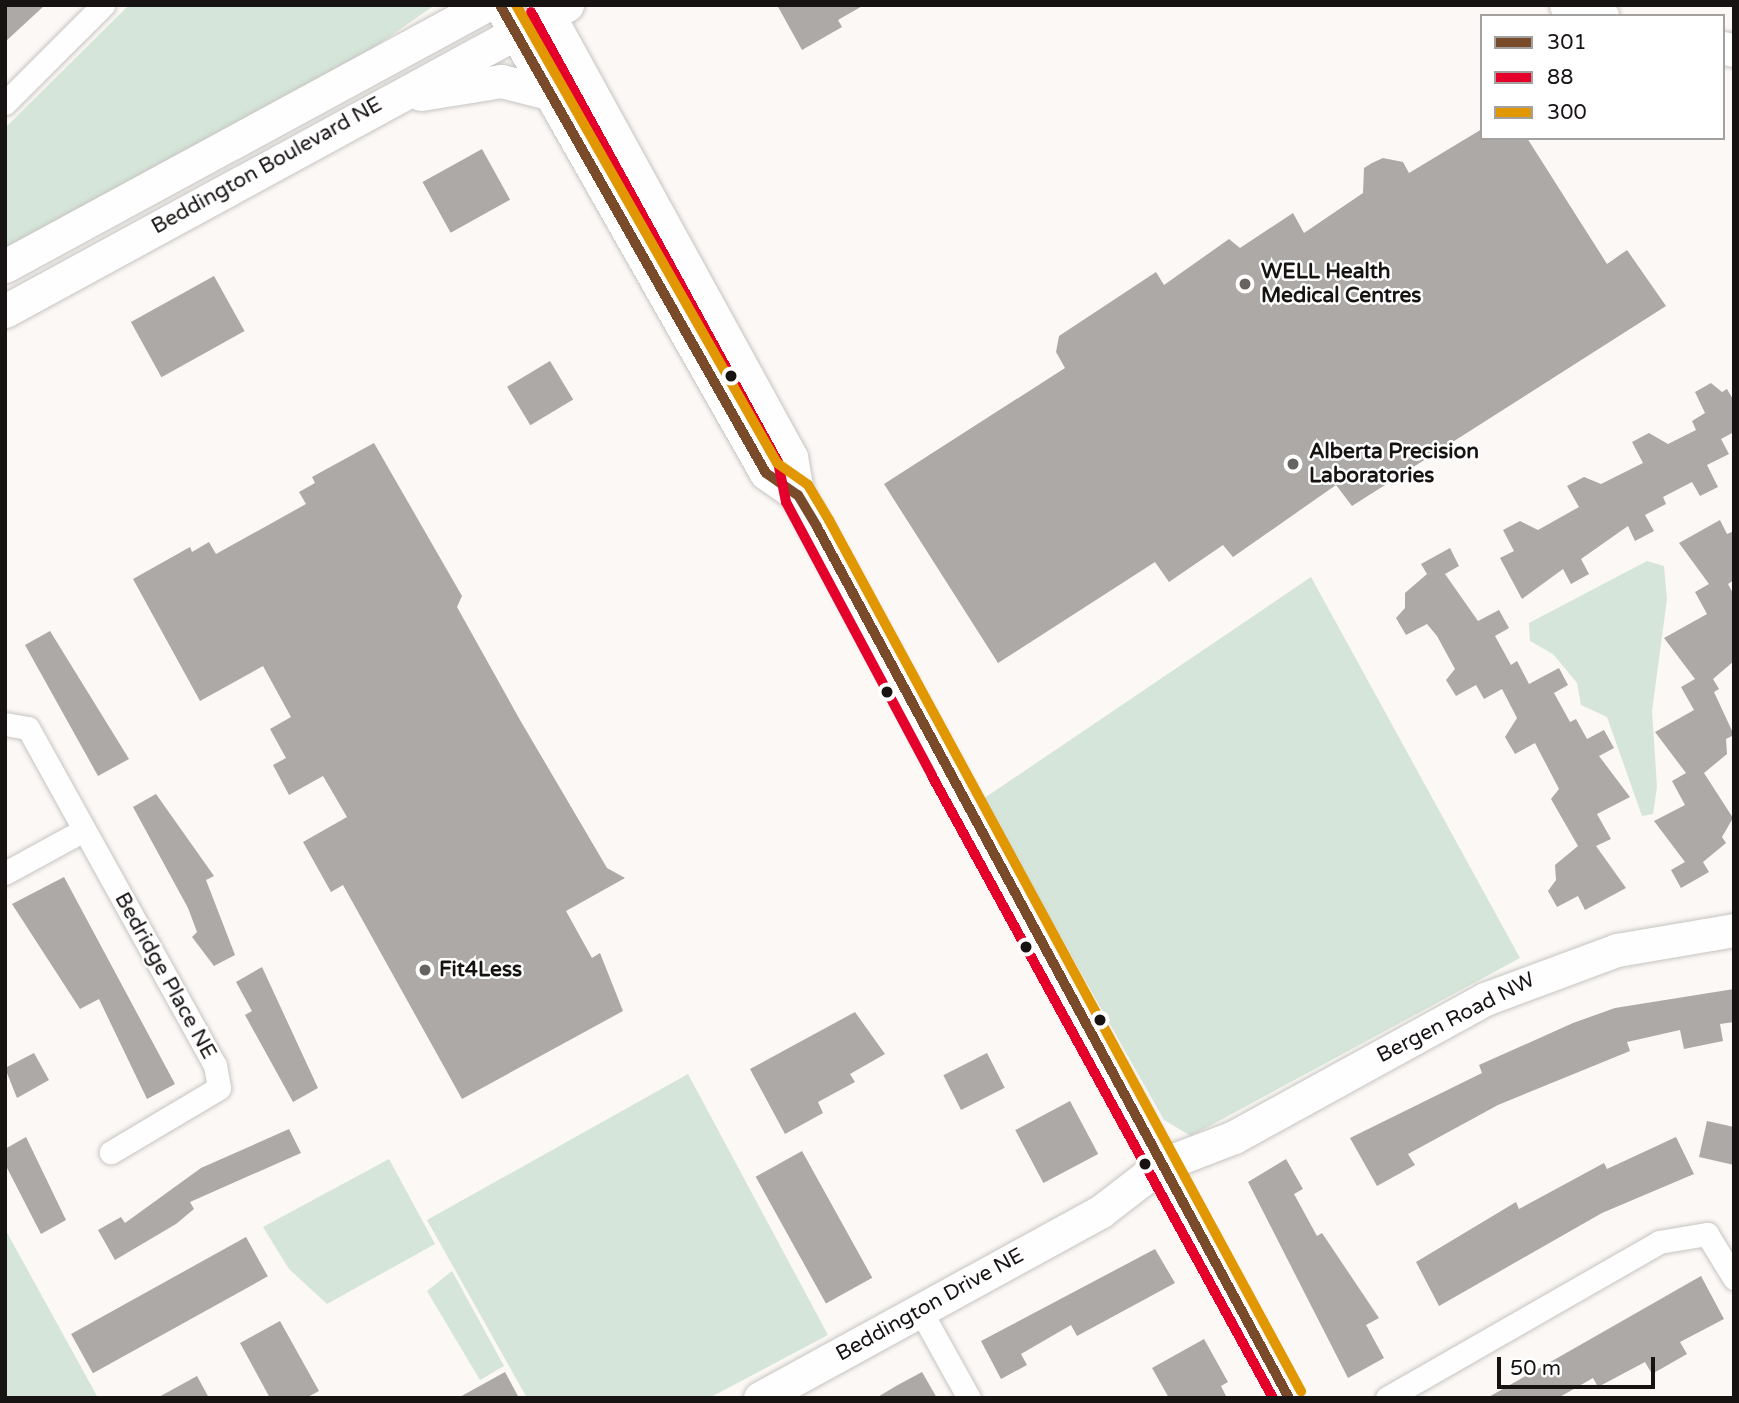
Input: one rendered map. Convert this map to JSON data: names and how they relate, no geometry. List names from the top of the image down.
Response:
{
  "streets": {
    "street": [
      "Beddington Boulevard NE",
      "Bedridge Place NE",
      "Bergen Road NW",
      "Beddington Drive NE"
    ]
  },
  "crossings": [
    ["Bergen Road NW", "Beddington Drive NE"]
  ],
  "places": ["WELL Health Medical Centres", "Alberta Precision Laboratories", "Fit4Less"],
  "lines": ["transit line 301", "transit line 300", "transit line 88"],
  "legend": ["301", "88", "300"],
  "scale_bar": "50 m"
}
